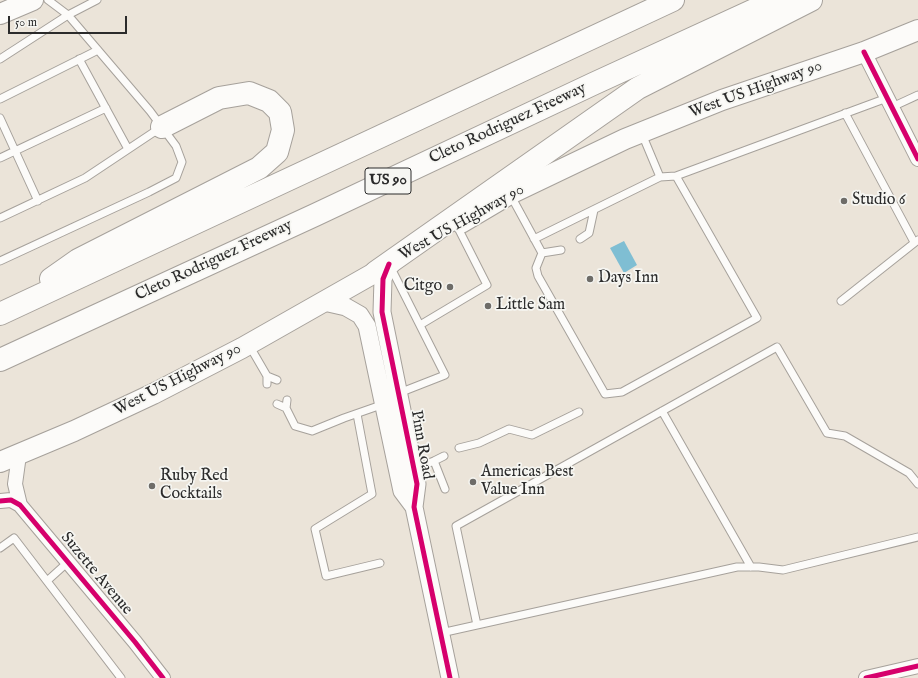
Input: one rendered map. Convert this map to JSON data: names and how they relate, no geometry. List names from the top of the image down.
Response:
{
  "streets": {
    "highway": ["Cleto Rodriguez Freeway", "US 90"],
    "main road": ["West US Highway 90"],
    "street": ["Pinn Road", "Suzette Avenue"]
  },
  "crossings": [
    ["West US Highway 90", "Pinn Road"],
    ["West US Highway 90", "Suzette Avenue"]
  ],
  "places": [
    "Studio 6",
    "Days Inn",
    "Citgo",
    "Little Sam",
    "Americas Best Value Inn",
    "Ruby Red Cocktails"
  ],
  "scale_bar": "50 m"
}
